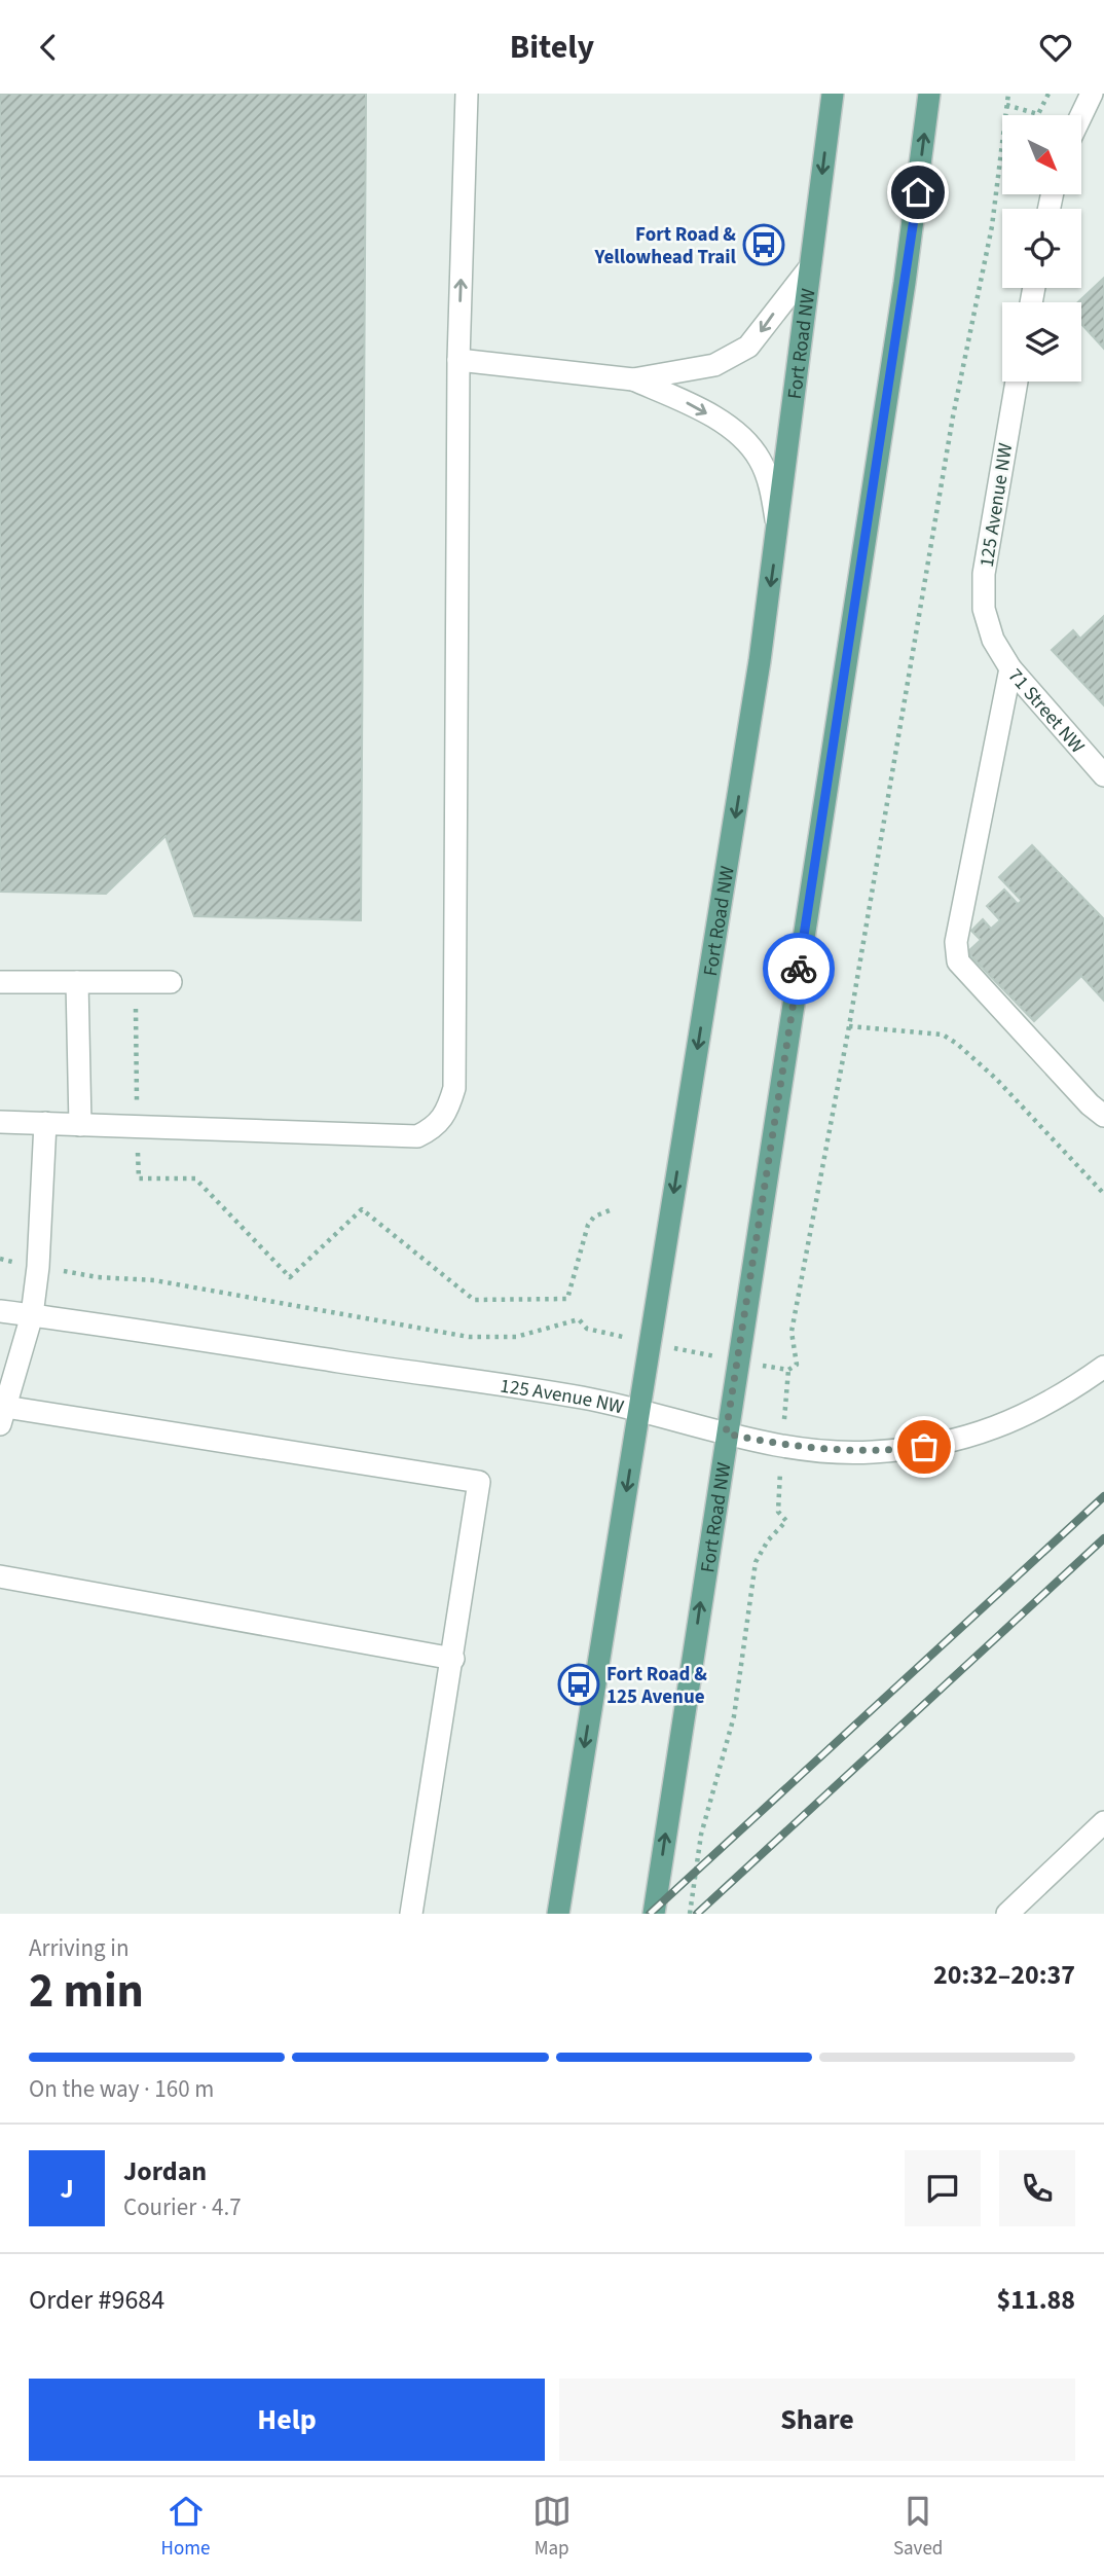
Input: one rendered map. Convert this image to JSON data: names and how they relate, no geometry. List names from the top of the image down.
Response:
{
  "streets": {
    "main road": ["Fort Road NW"],
    "street": ["125 Avenue NW", "71 Street NW"]
  },
  "crossings": [
    ["Fort Road NW", "125 Avenue NW"],
    ["125 Avenue NW", "71 Street NW"]
  ],
  "places": {
    "bus stop": ["Fort Road & Yellowhead Trail", "Fort Road & 125 Avenue"]
  },
  "north": "bottom right",
  "page": {
    "header": "Bitely",
    "heading": ["2 min", "Arriving in", "20:32–20:37"],
    "panel": [
      "Jordan",
      "Courier · 4.7",
      "Order #9684",
      "$11.88"
    ],
    "bar": "On the way · 160 m",
    "round": "J",
    "buttons": ["Help", "Share"],
    "tabs": ["Home", "Map", "Saved"]
  }
}
